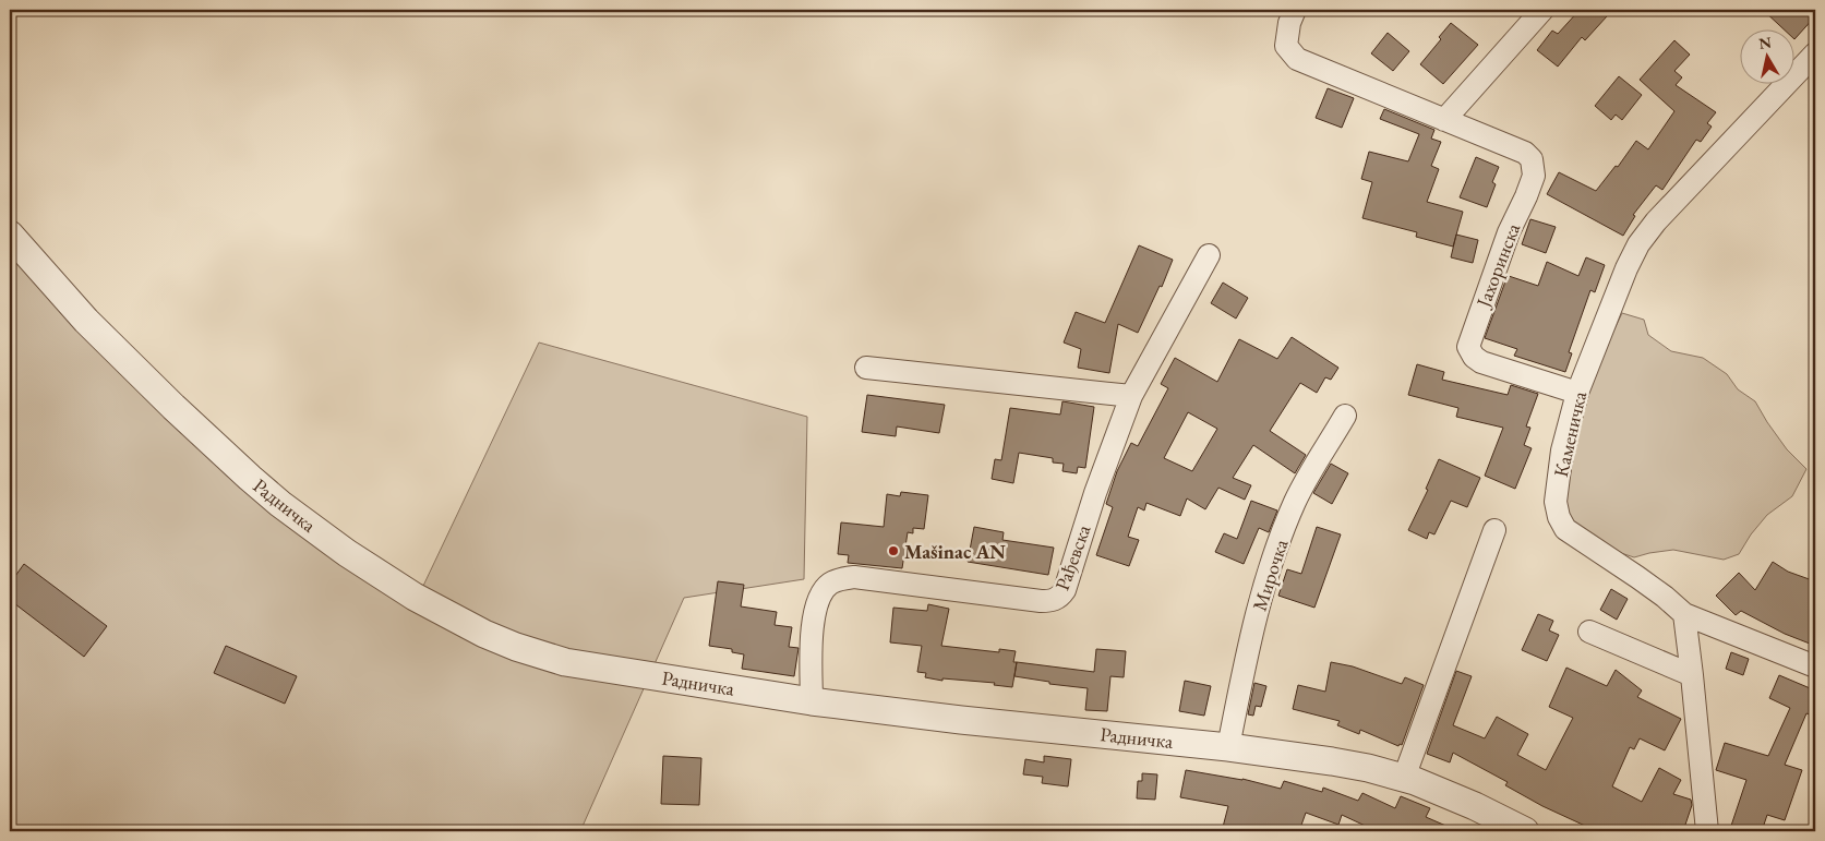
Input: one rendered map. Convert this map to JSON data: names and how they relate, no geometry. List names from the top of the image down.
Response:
{
  "streets": {
    "street": [
      "Јахоринска",
      "Каменичка",
      "Радничка",
      "Рађевска",
      "Мирочка"
    ]
  },
  "crossings": [
    ["Јахоринска", "Каменичка"],
    ["Радничка", "Рађевска"],
    ["Радничка", "Мирочка"]
  ],
  "places": ["Mašinac AN"],
  "north": "top"
}
